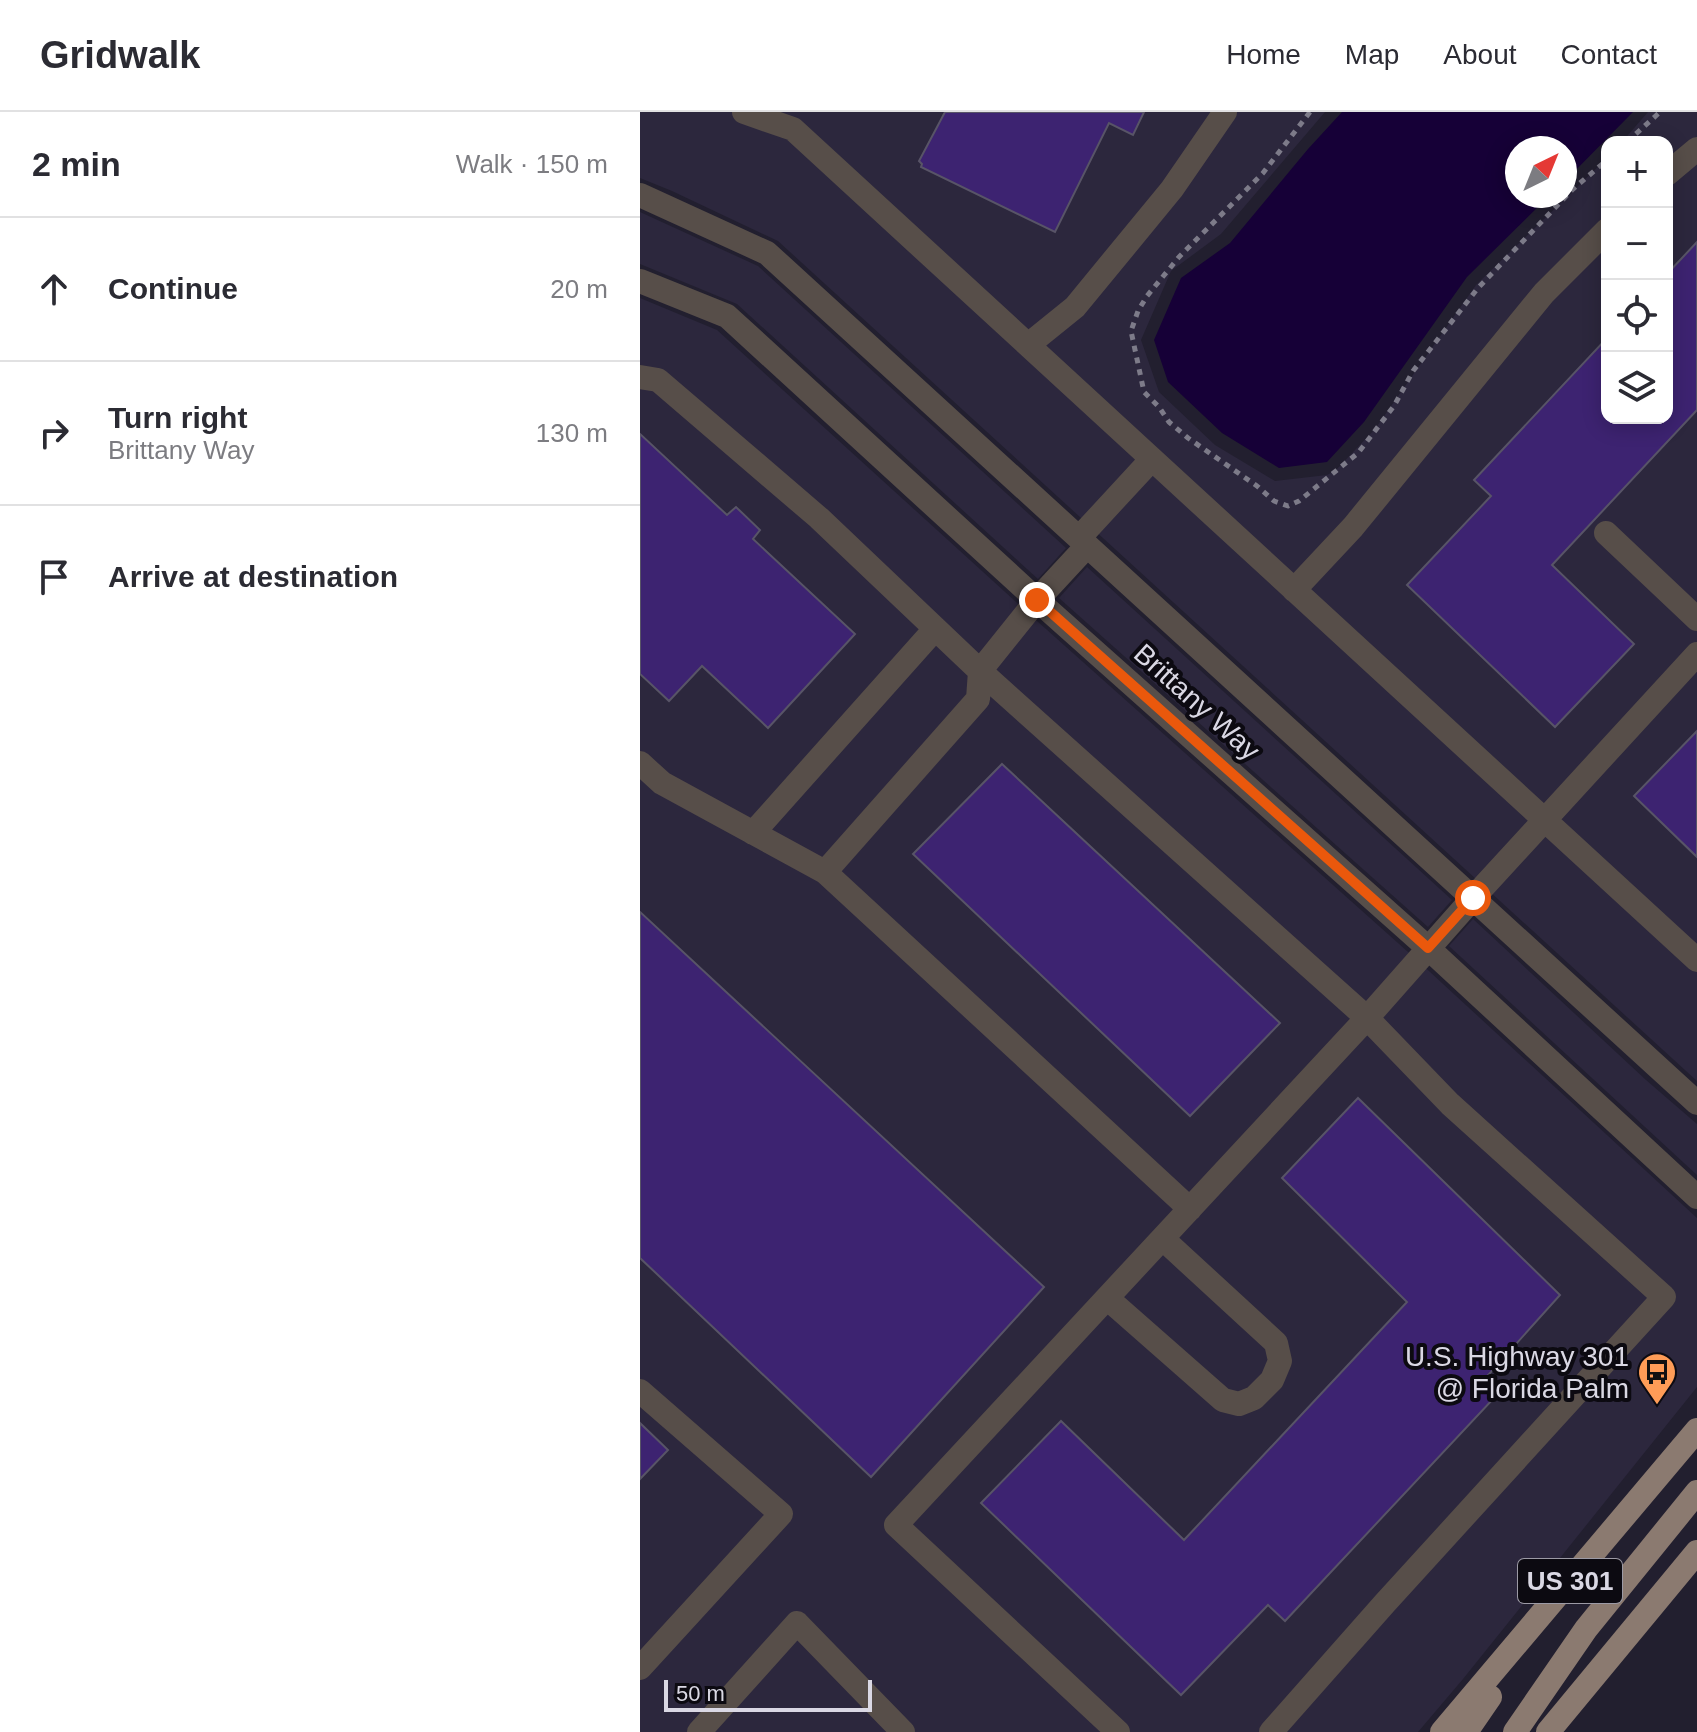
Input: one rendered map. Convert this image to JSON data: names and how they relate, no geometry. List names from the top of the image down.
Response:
{
  "streets": {
    "main road": ["US 301"],
    "street": ["Brittany Way"]
  },
  "places": {
    "bus stop": ["U.S. Highway 301 @ Florida Palm"]
  },
  "scale_bar": "50 m",
  "north": "top right",
  "page": {
    "header": "Gridwalk",
    "nav": [
      "Home",
      "Map",
      "About",
      "Contact"
    ],
    "heading": ["2 min", "Walk · 150 m"],
    "map_buttons": ["+", "−"],
    "list": [
      ["Continue", "20 m"],
      ["Turn right", "Brittany Way", "130 m"],
      "Arrive at destination"
    ],
    "scale": "50 m"
  }
}
